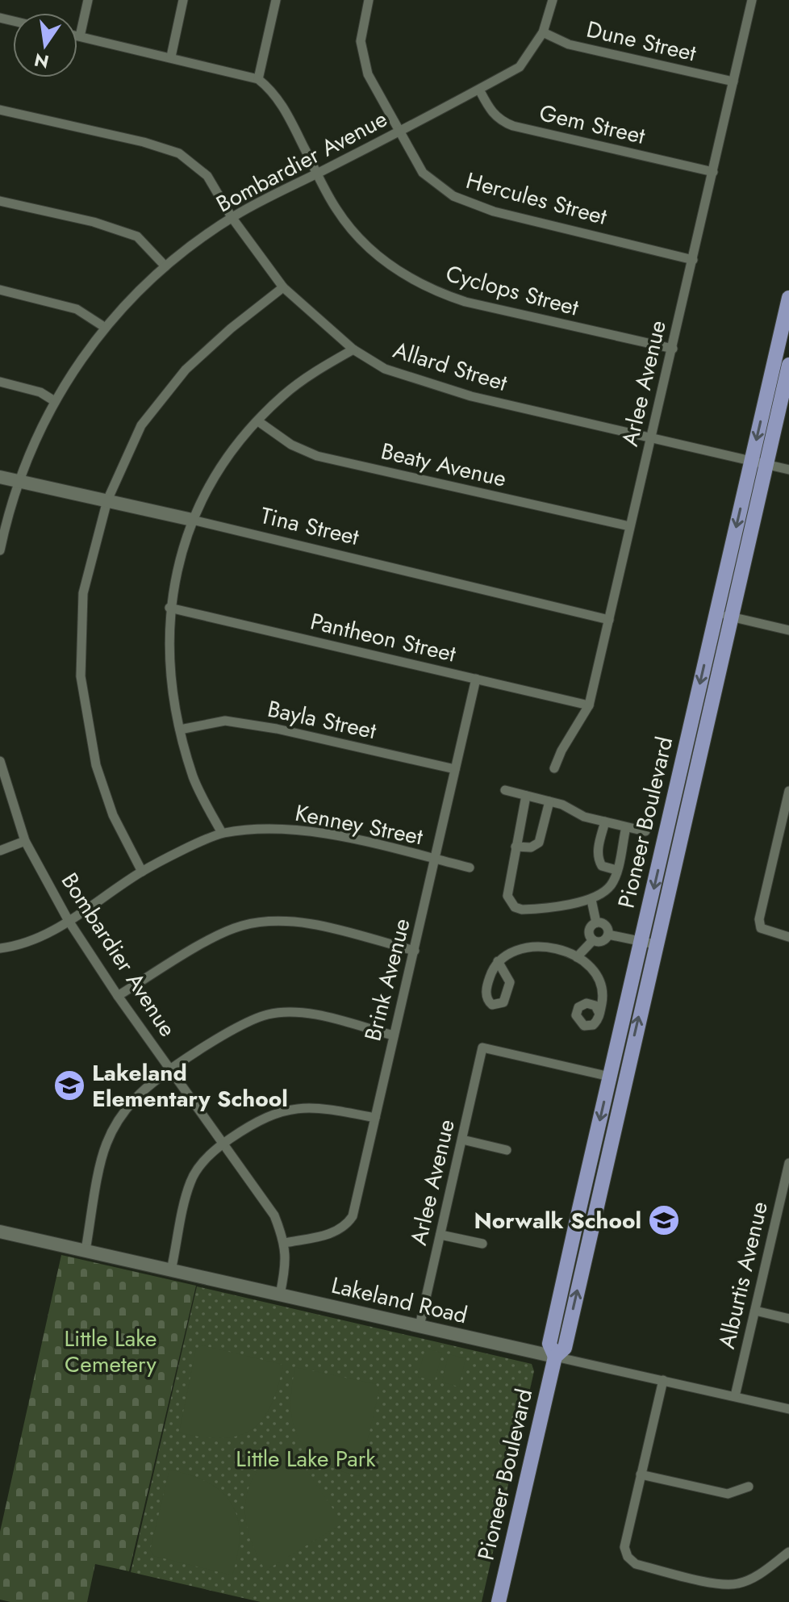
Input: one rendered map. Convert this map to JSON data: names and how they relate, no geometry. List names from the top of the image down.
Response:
{
  "streets": {
    "main road": ["Pioneer Boulevard"],
    "street": [
      "Dune Street",
      "Gem Street",
      "Bombardier Avenue",
      "Hercules Street",
      "Cyclops Street",
      "Allard Street",
      "Arlee Avenue",
      "Beaty Avenue",
      "Tina Street",
      "Pantheon Street",
      "Bayla Street",
      "Kenney Street",
      "Brink Avenue",
      "Alburtis Avenue",
      "Lakeland Road"
    ]
  },
  "crossings": [
    ["Dune Street", "Bombardier Avenue"],
    ["Dune Street", "Arlee Avenue"],
    ["Gem Street", "Bombardier Avenue"],
    ["Gem Street", "Arlee Avenue"],
    ["Bombardier Avenue", "Hercules Street"],
    ["Bombardier Avenue", "Cyclops Street"],
    ["Bombardier Avenue", "Allard Street"],
    ["Bombardier Avenue", "Tina Street"],
    ["Bombardier Avenue", "Kenney Street"],
    ["Bombardier Avenue", "Brink Avenue"],
    ["Bombardier Avenue", "Lakeland Road"],
    ["Hercules Street", "Arlee Avenue"],
    ["Cyclops Street", "Arlee Avenue"],
    ["Allard Street", "Arlee Avenue"],
    ["Allard Street", "Pioneer Boulevard"],
    ["Arlee Avenue", "Beaty Avenue"],
    ["Arlee Avenue", "Tina Street"],
    ["Arlee Avenue", "Pantheon Street"],
    ["Arlee Avenue", "Pioneer Boulevard"],
    ["Arlee Avenue", "Lakeland Road"],
    ["Pantheon Street", "Brink Avenue"],
    ["Bayla Street", "Brink Avenue"],
    ["Pioneer Boulevard", "Lakeland Road"],
    ["Kenney Street", "Brink Avenue"],
    ["Alburtis Avenue", "Lakeland Road"]
  ],
  "parks": ["Little Lake Cemetery", "Little Lake Park"],
  "places": {
    "school or university": ["Lakeland Elementary School", "Norwalk School"]
  },
  "north": "bottom"
}
